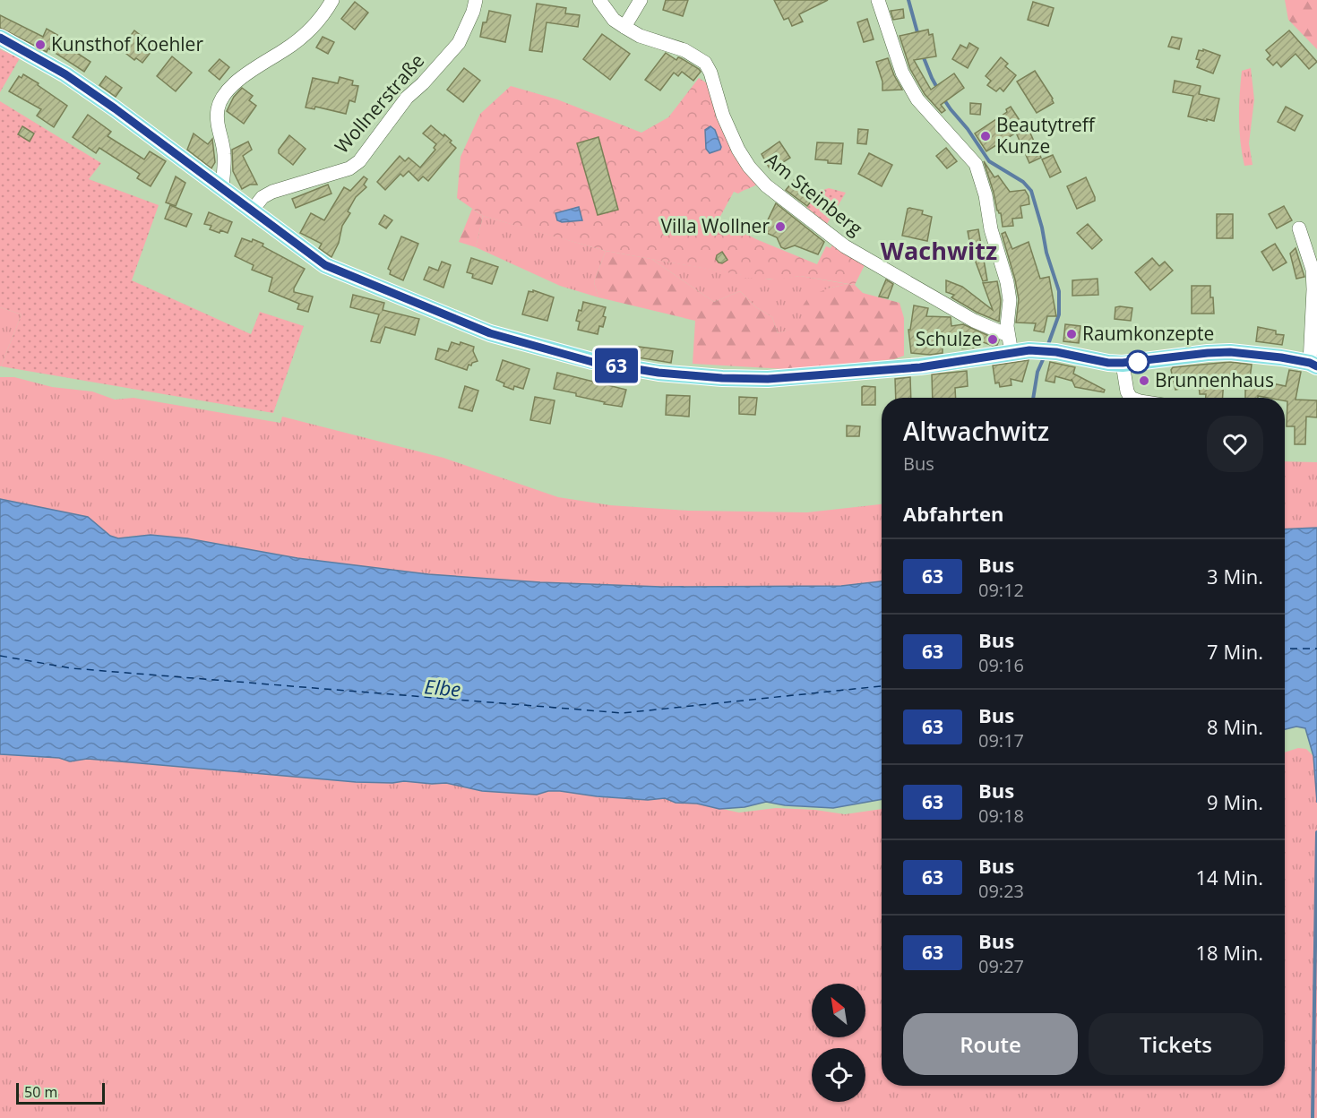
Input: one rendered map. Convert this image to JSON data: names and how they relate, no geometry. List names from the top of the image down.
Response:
{
  "streets": {
    "street": ["Wollnerstraße", "Am Steinberg"]
  },
  "districts": ["Wachwitz"],
  "water": ["Elbe"],
  "places": [
    "Kunsthof Koehler",
    "Beautytreff Kunze",
    "Villa Wollner",
    "Raumkonzepte",
    "Schulze",
    "Brunnenhaus"
  ],
  "lines": ["bus line 63"],
  "scale_bar": "50 m",
  "north": "top left",
  "page": {
    "on_map": "63",
    "heading": [
      ["Altwachwitz", "Bus"],
      "Abfahrten"
    ],
    "list": [
      {
        "mark": "63",
        "name": "Bus",
        "note": "09:12",
        "value": "3 Min."
      },
      {
        "mark": "63",
        "name": "Bus",
        "note": "09:16",
        "value": "7 Min."
      },
      {
        "mark": "63",
        "name": "Bus",
        "note": "09:17",
        "value": "8 Min."
      },
      {
        "mark": "63",
        "name": "Bus",
        "note": "09:18",
        "value": "9 Min."
      },
      {
        "mark": "63",
        "name": "Bus",
        "note": "09:23",
        "value": "14 Min."
      },
      {
        "mark": "63",
        "name": "Bus",
        "note": "09:27",
        "value": "18 Min."
      }
    ],
    "buttons": ["Route", "Tickets"],
    "scale": "50 m"
  }
}
